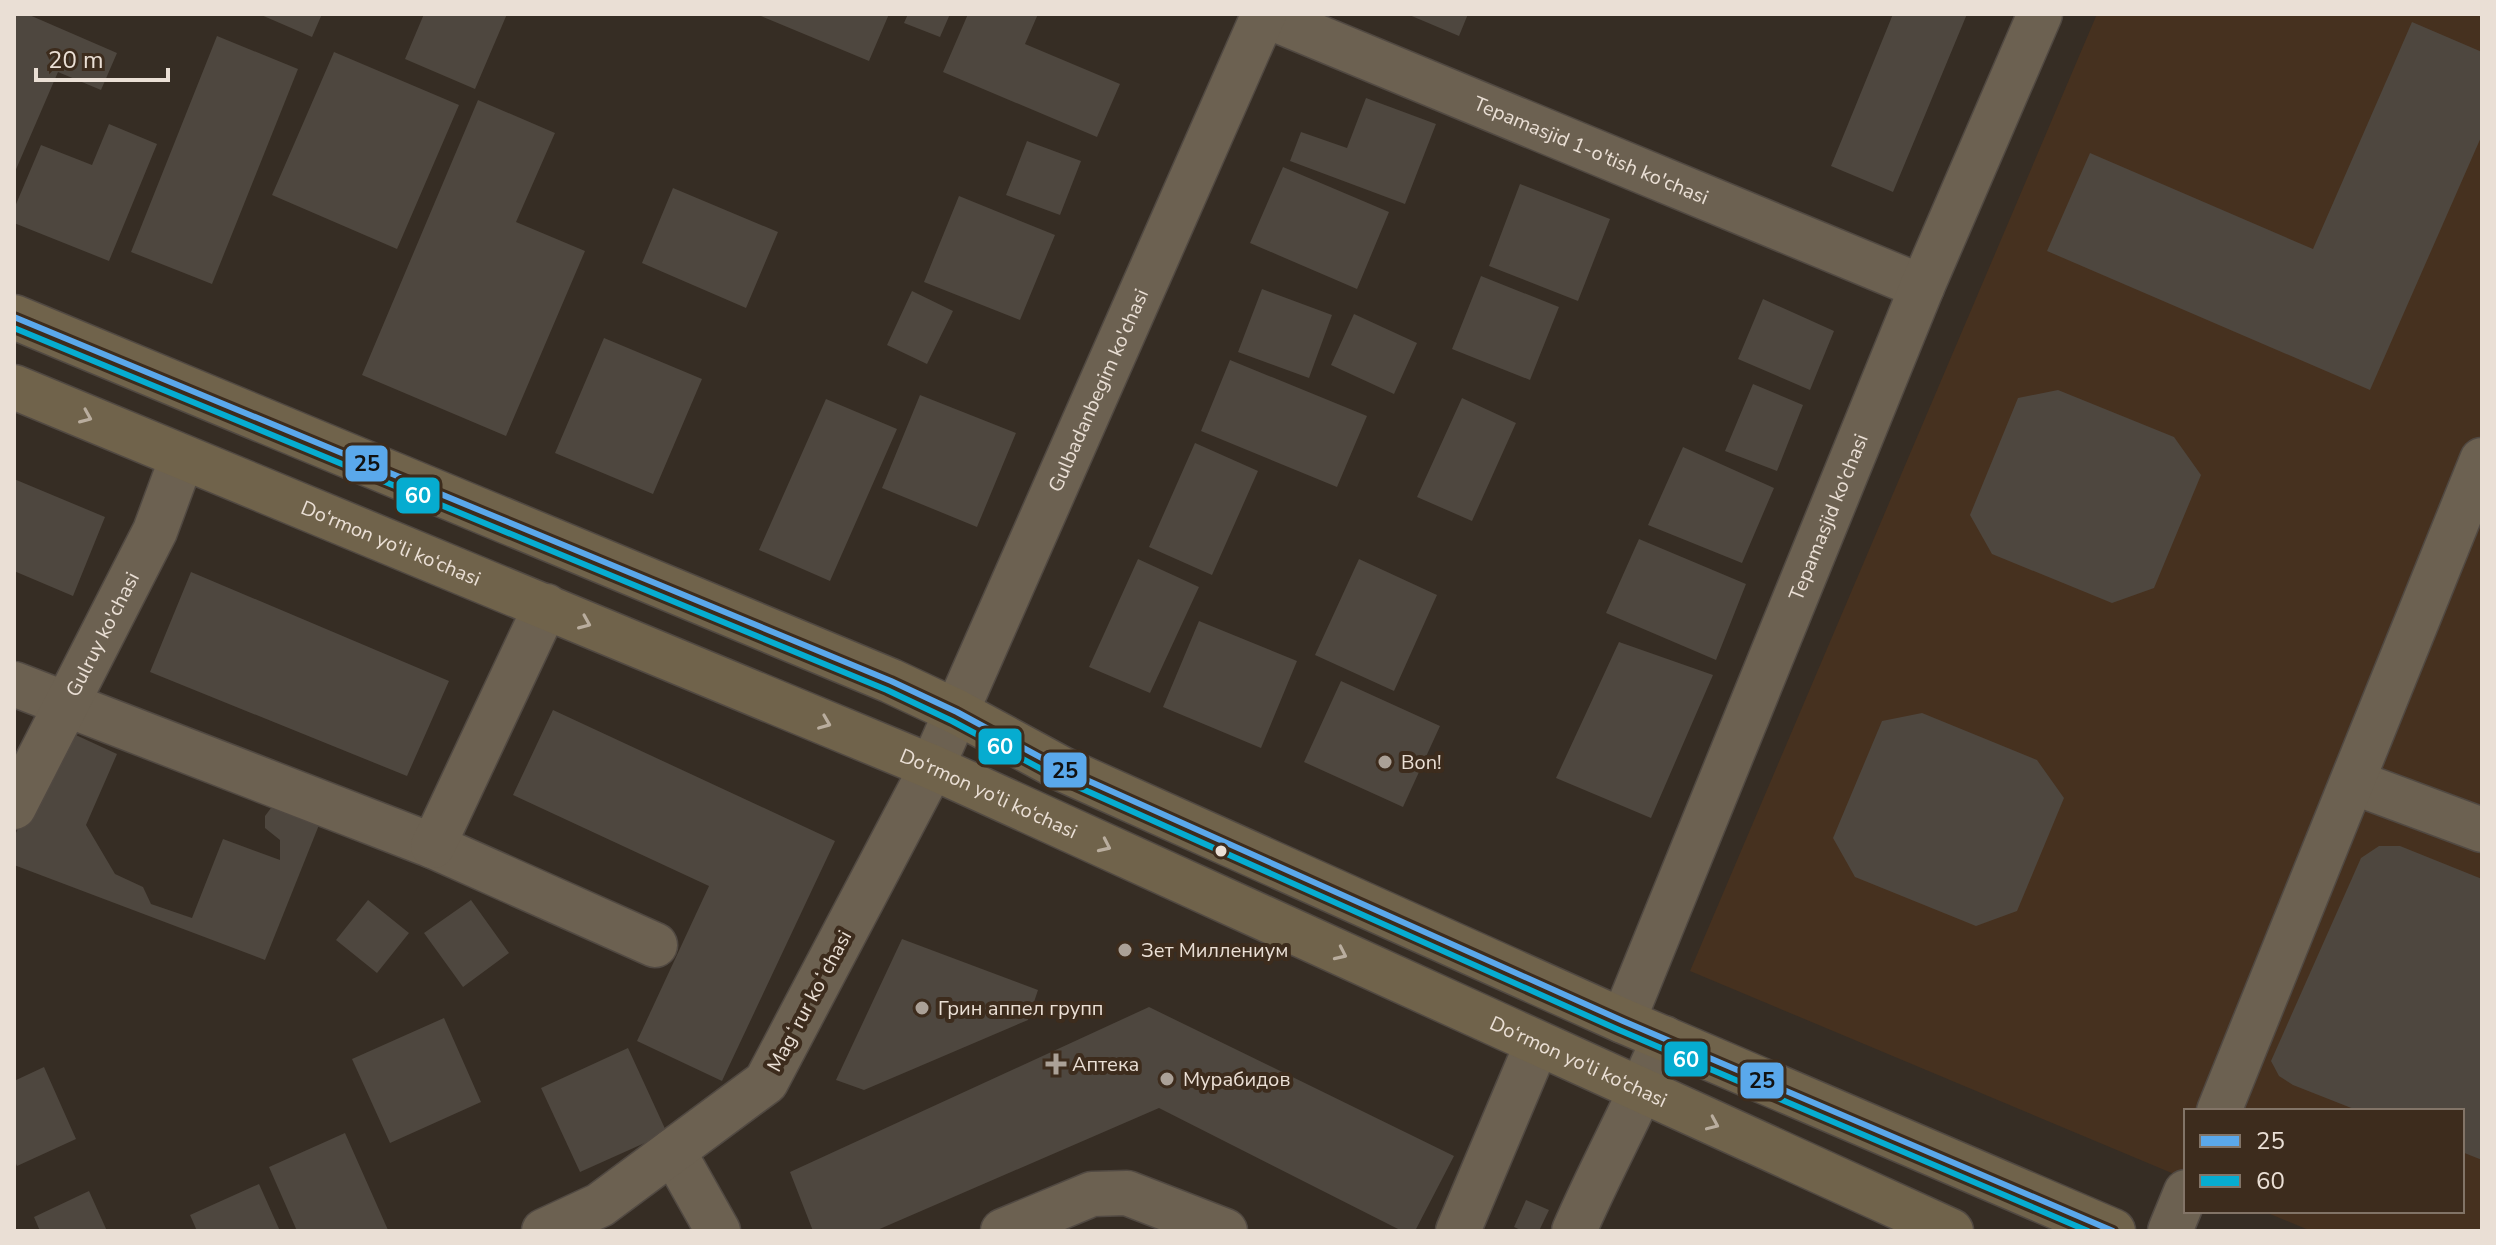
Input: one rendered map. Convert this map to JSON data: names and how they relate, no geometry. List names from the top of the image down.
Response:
{
  "streets": {
    "main road": ["Do‘rmon yo‘li ko‘chasi"],
    "street": [
      "Tepamasjid 1-o'tish ko'chasi",
      "Gulbadanbegim ko'chasi",
      "Tepamasjid ko'chasi",
      "Gulruy ko'chasi",
      "Magʻrur koʻchasi"
    ]
  },
  "crossings": [
    ["Tepamasjid 1-o'tish ko'chasi", "Gulbadanbegim ko'chasi"],
    ["Tepamasjid 1-o'tish ko'chasi", "Tepamasjid ko'chasi"],
    ["Gulbadanbegim ko'chasi", "Do‘rmon yo‘li ko‘chasi"],
    ["Gulbadanbegim ko'chasi", "Magʻrur koʻchasi"],
    ["Do‘rmon yo‘li ko‘chasi", "Gulruy ko'chasi"],
    ["Do‘rmon yo‘li ko‘chasi", "Magʻrur koʻchasi"]
  ],
  "places": {
    "other": [
      "Bon!",
      "Зет Миллениум",
      "Грин аппел групп",
      "Мурабидов"
    ],
    "health": ["Аптека"]
  },
  "lines": ["transit line 25", "transit line 60"],
  "legend": ["25", "60"],
  "scale_bar": "20 m"
}
